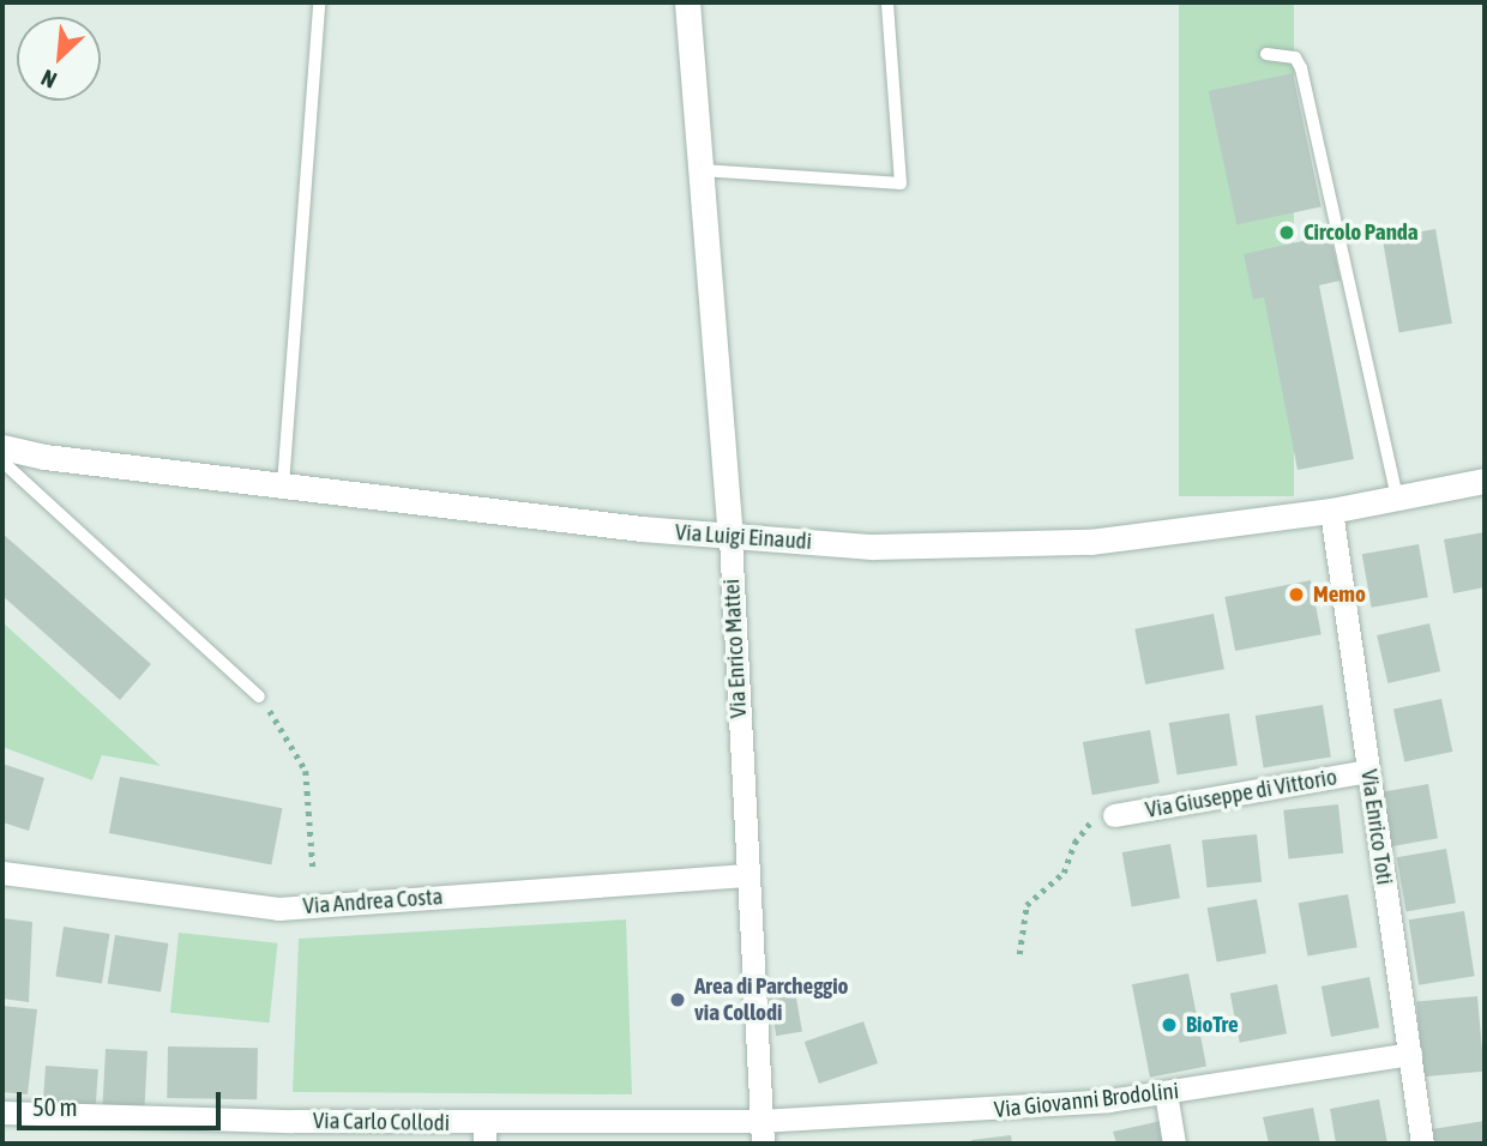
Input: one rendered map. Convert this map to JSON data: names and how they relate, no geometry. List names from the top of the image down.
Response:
{
  "streets": {
    "street": [
      "Via Luigi Einaudi",
      "Via Enrico Mattei",
      "Via Giuseppe di Vittorio",
      "Via Enrico Toti",
      "Via Andrea Costa",
      "Via Giovanni Brodolini",
      "Via Carlo Collodi"
    ]
  },
  "crossings": [
    ["Via Luigi Einaudi", "Via Enrico Mattei"],
    ["Via Luigi Einaudi", "Via Enrico Toti"],
    ["Via Enrico Mattei", "Via Andrea Costa"],
    ["Via Enrico Mattei", "Via Giovanni Brodolini"],
    ["Via Enrico Mattei", "Via Carlo Collodi"],
    ["Via Giuseppe di Vittorio", "Via Enrico Toti"],
    ["Via Enrico Toti", "Via Giovanni Brodolini"],
    ["Via Giovanni Brodolini", "Via Carlo Collodi"]
  ],
  "places": [
    "Circolo Panda",
    "Memo",
    "Area di Parcheggio via Collodi",
    "BioTre"
  ],
  "scale_bar": "50 m",
  "north": "bottom left"
}
